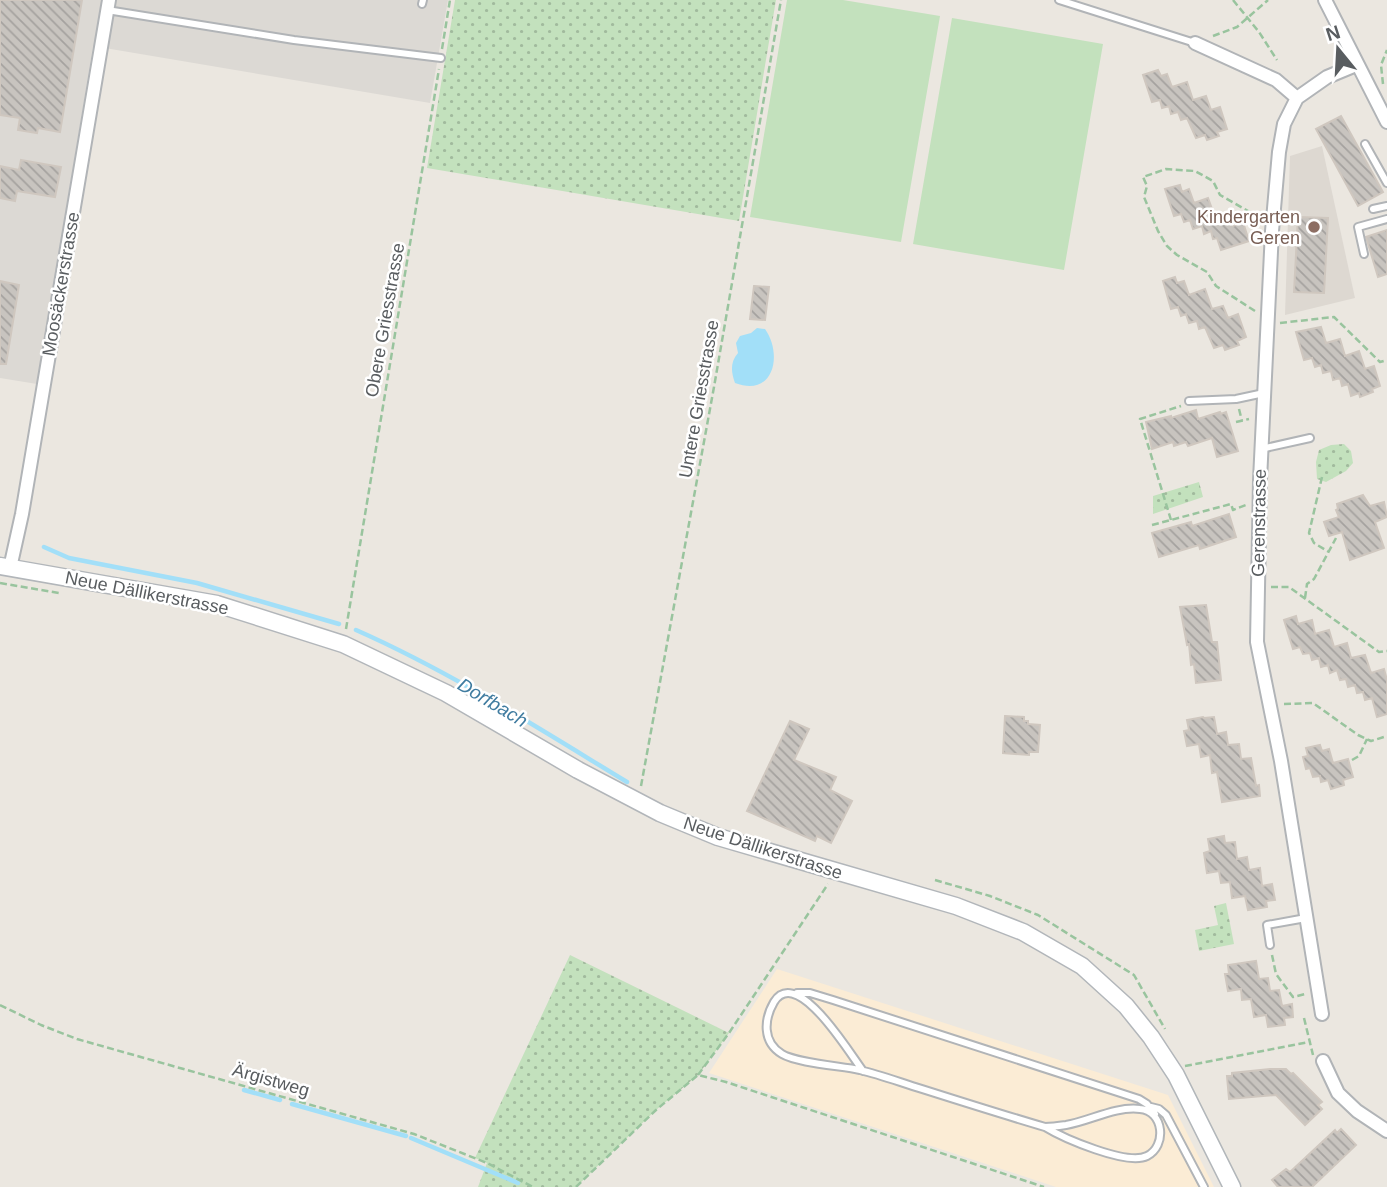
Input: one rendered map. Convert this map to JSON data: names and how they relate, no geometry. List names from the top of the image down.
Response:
{
  "streets": {
    "street": ["Moosäckerstrasse", "Gerenstrasse", "Neue Dällikerstrasse"],
    "path": ["Obere Griesstrasse", "Untere Griesstrasse", "Ärgistweg"]
  },
  "crossings": [
    ["Moosäckerstrasse", "Neue Dällikerstrasse"],
    ["Obere Griesstrasse", "Neue Dällikerstrasse"],
    ["Untere Griesstrasse", "Neue Dällikerstrasse"]
  ],
  "water": ["Dorfbach"],
  "places": ["Kindergarten Geren"],
  "north": "top"
}
